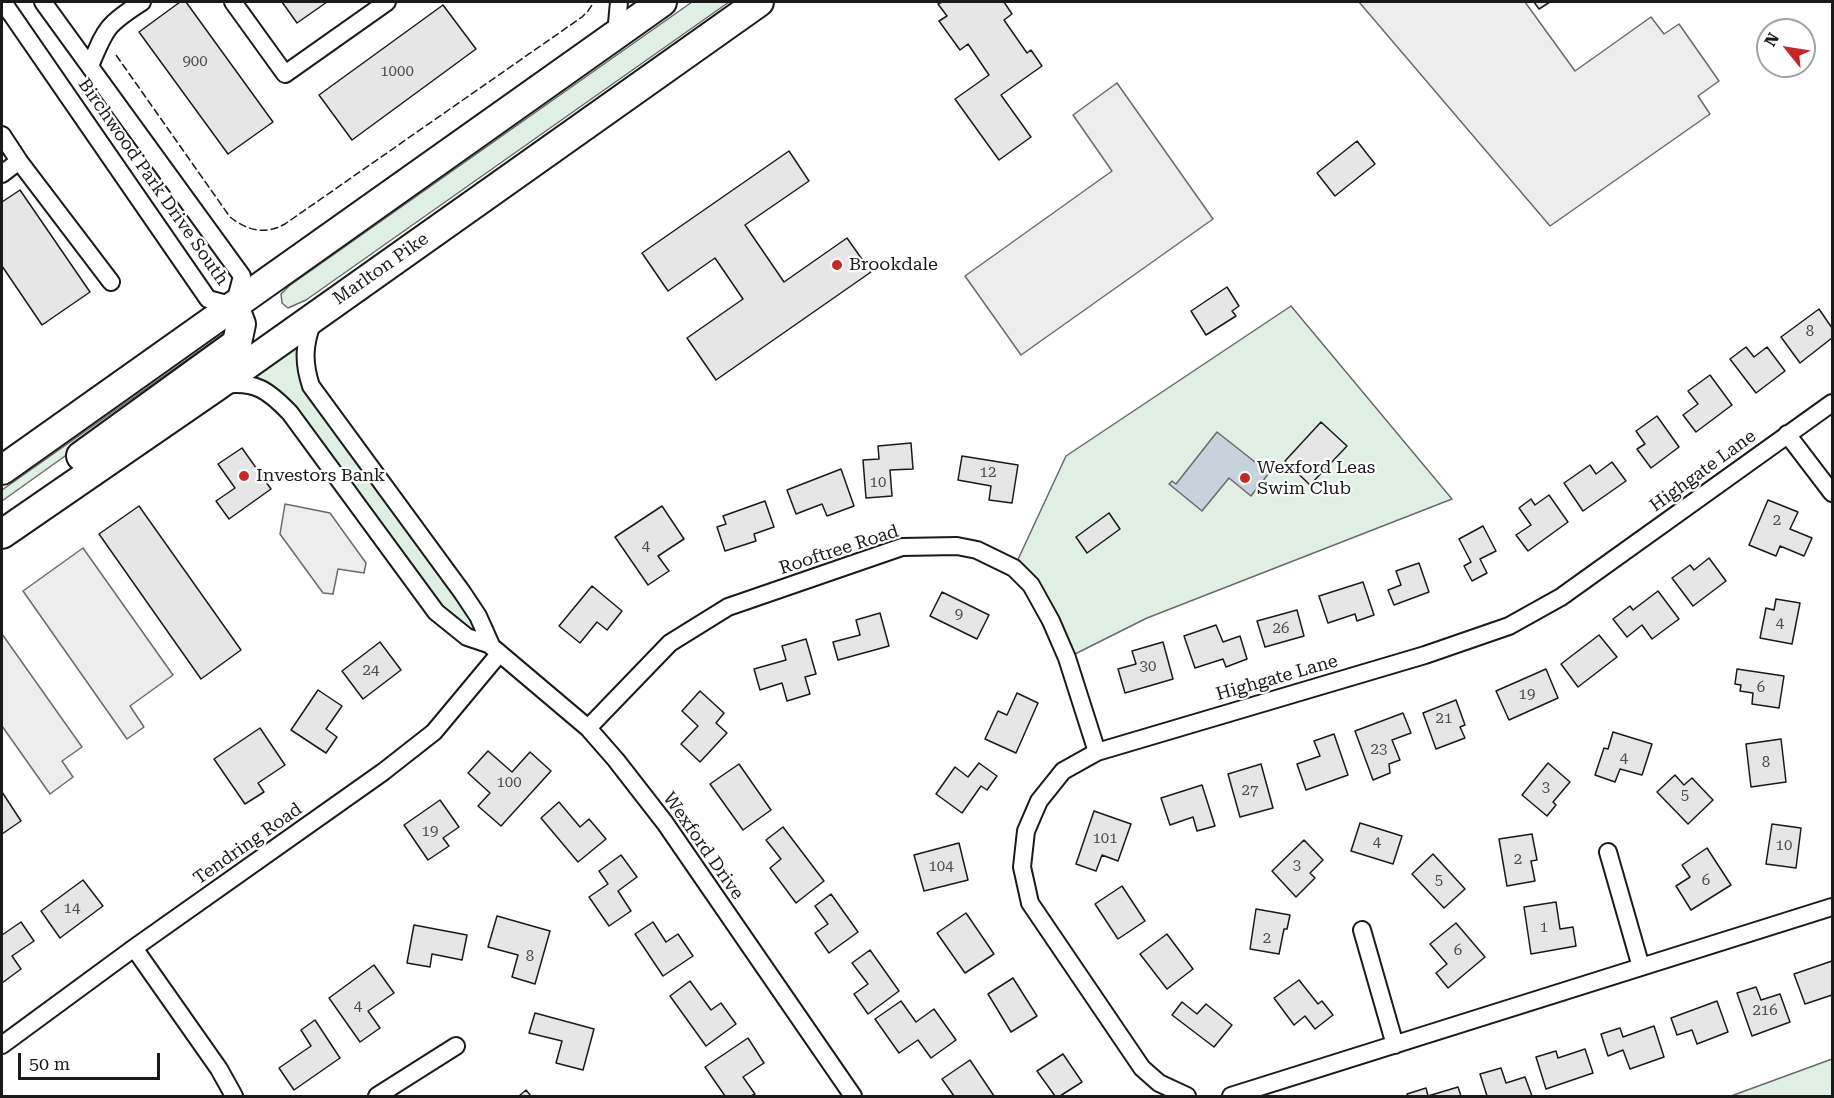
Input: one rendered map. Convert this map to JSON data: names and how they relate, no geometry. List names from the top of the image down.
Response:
{
  "streets": {
    "highway": ["Marlton Pike"],
    "street": [
      "Birchwood Park Drive South",
      "Highgate Lane",
      "Rooftree Road",
      "Tendring Road",
      "Wexford Drive"
    ]
  },
  "crossings": [
    ["Marlton Pike", "Wexford Drive"],
    ["Highgate Lane", "Rooftree Road"],
    ["Rooftree Road", "Wexford Drive"],
    ["Tendring Road", "Wexford Drive"]
  ],
  "places": ["Brookdale", "Investors Bank", "Wexford Leas Swim Club"],
  "house_numbers": [
    "900",
    "1000",
    "8",
    "12",
    "10",
    "2",
    "4",
    "9",
    "4",
    "26",
    "30",
    "24",
    "6",
    "19",
    "21",
    "23",
    "4",
    "8",
    "100",
    "3",
    "27",
    "5",
    "19",
    "101",
    "4",
    "10",
    "2",
    "3",
    "104",
    "5",
    "6",
    "14",
    "1",
    "2",
    "6",
    "8",
    "4",
    "216"
  ],
  "scale_bar": "50 m",
  "north": "top left"
}
